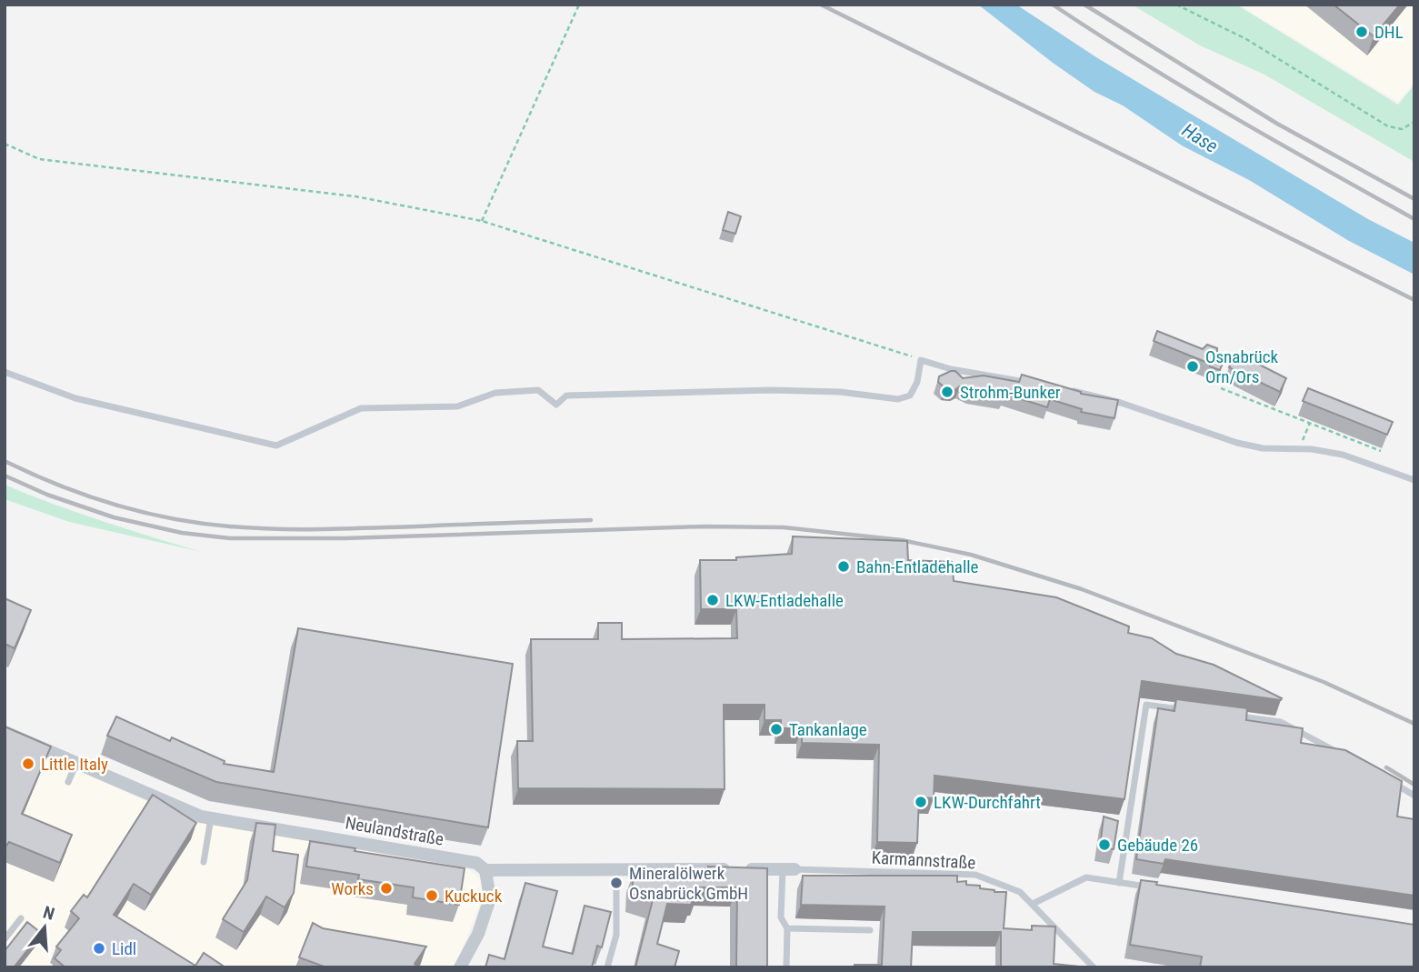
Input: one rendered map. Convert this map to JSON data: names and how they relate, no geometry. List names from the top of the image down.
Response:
{
  "streets": {
    "street": ["Neulandstraße"],
    "lane": ["Karmannstraße"]
  },
  "crossings": [
    ["Neulandstraße", "Karmannstraße"]
  ],
  "water": ["Hase"],
  "places": [
    "DHL",
    "Osnabrück Orn/Ors",
    "Strohm-Bunker",
    "Bahn-Entladehalle",
    "LKW-Entladehalle",
    "Tankanlage",
    "Little Italy",
    "LKW-Durchfahrt",
    "Gebäude 26",
    "Mineralölwerk Osnabrück GmbH",
    "Works",
    "Kuckuck",
    "Lidl"
  ],
  "north": "top"
}
